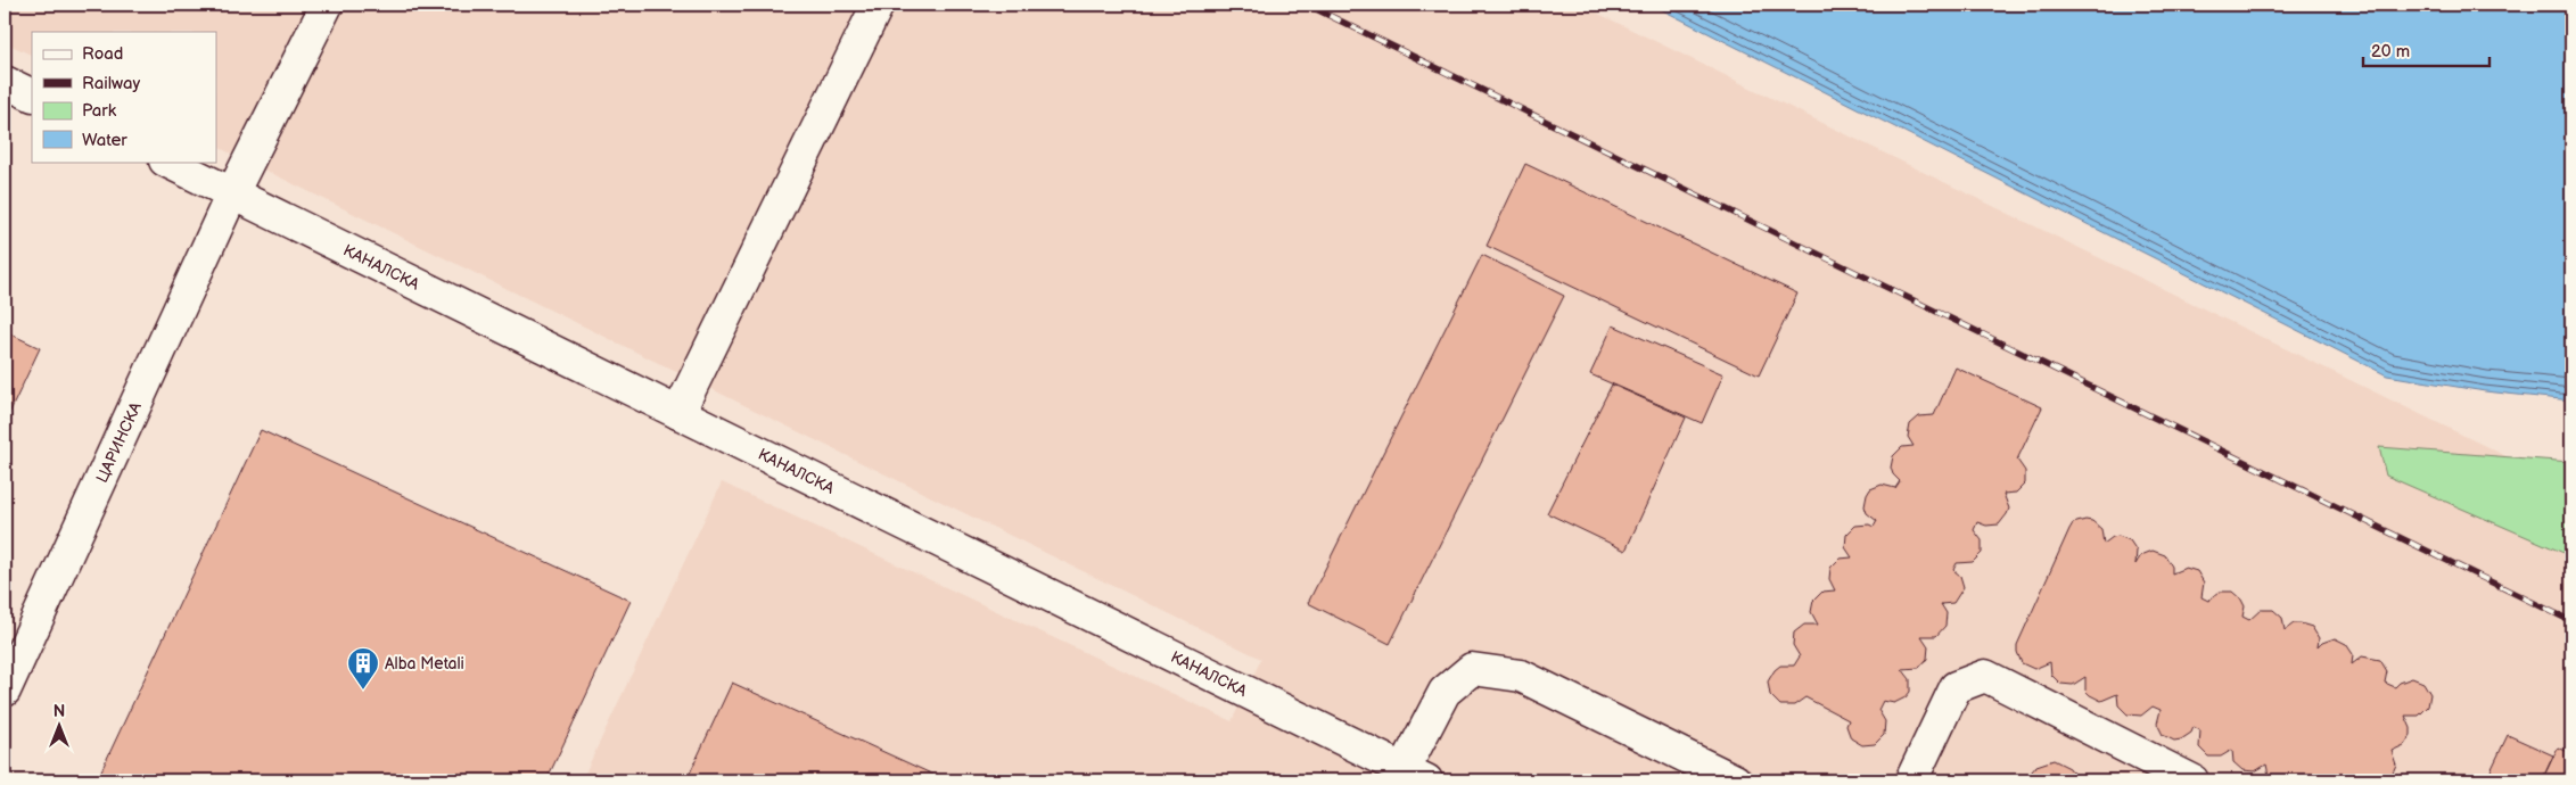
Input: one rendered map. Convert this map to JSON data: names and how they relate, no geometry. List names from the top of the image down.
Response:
{
  "streets": {
    "street": ["КАНАЛСКА", "ЦАРИНСКА"]
  },
  "crossings": [
    ["КАНАЛСКА", "ЦАРИНСКА"]
  ],
  "places": {
    "building": ["Alba Metali"]
  },
  "legend": [
    "Road",
    "Railway",
    "Park",
    "Water"
  ],
  "scale_bar": "20 m",
  "north": "top"
}
